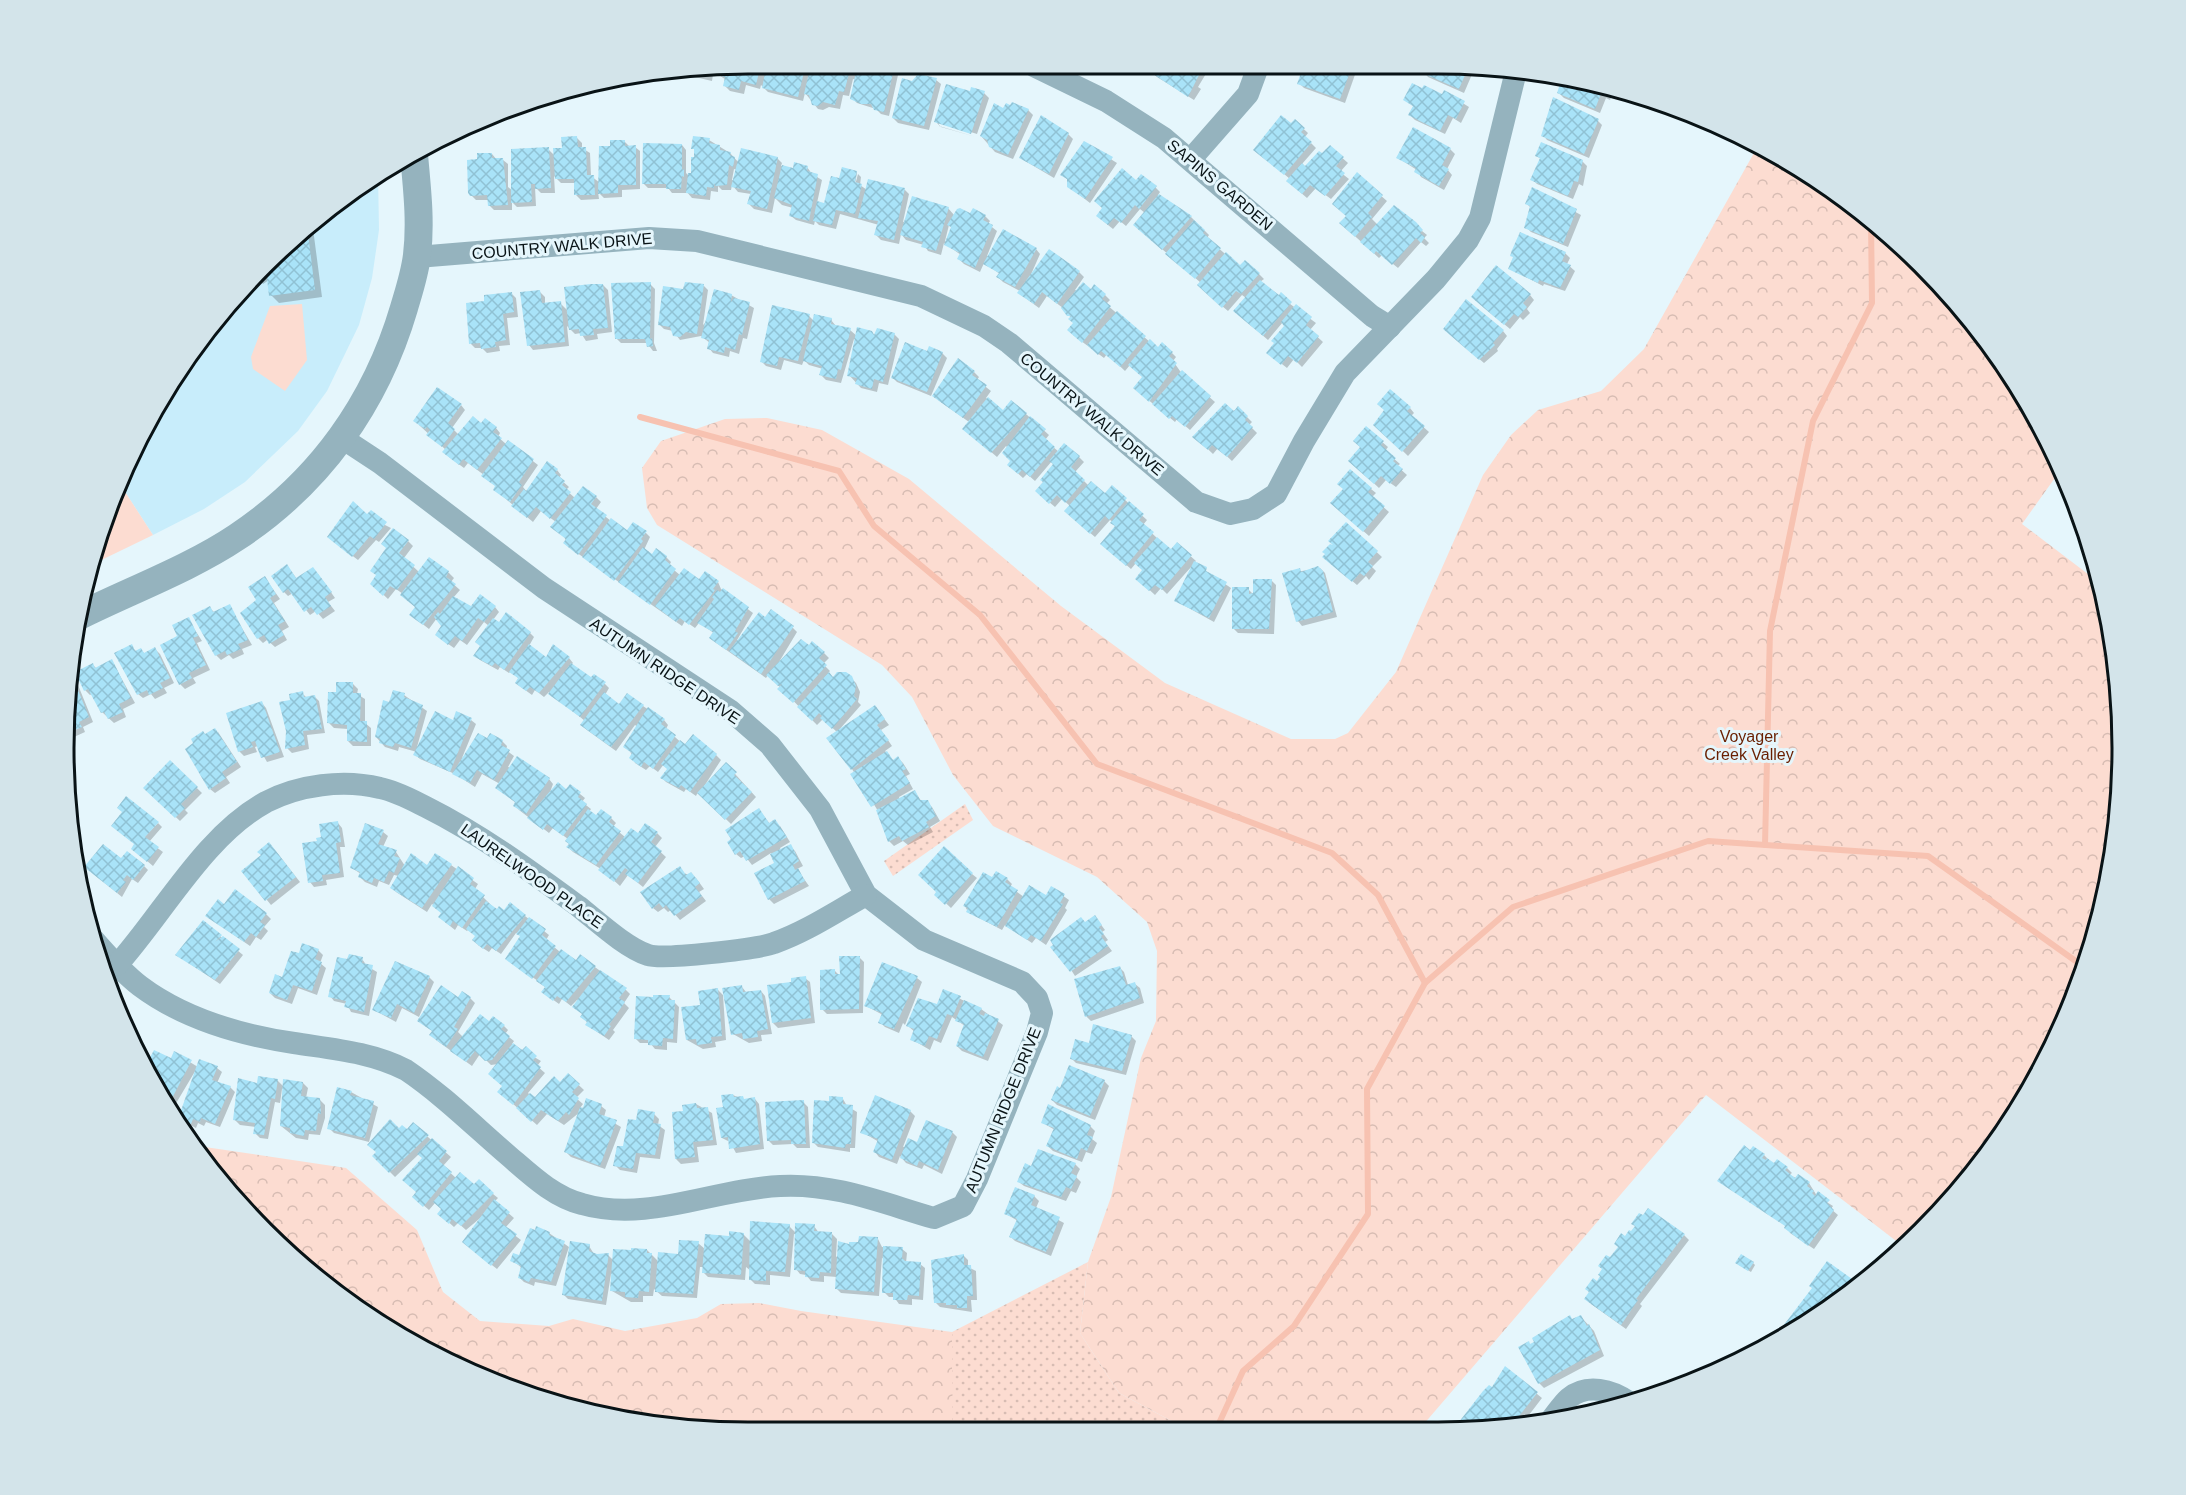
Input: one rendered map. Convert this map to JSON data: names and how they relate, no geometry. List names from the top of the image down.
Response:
{
  "streets": {
    "street": [
      "SAPINS GARDEN",
      "COUNTRY WALK DRIVE",
      "AUTUMN RIDGE DRIVE",
      "LAURELWOOD PLACE"
    ]
  },
  "crossings": [
    ["SAPINS GARDEN", "COUNTRY WALK DRIVE"],
    ["AUTUMN RIDGE DRIVE", "LAURELWOOD PLACE"]
  ],
  "parks": ["Voyager Creek Valley"]
}
